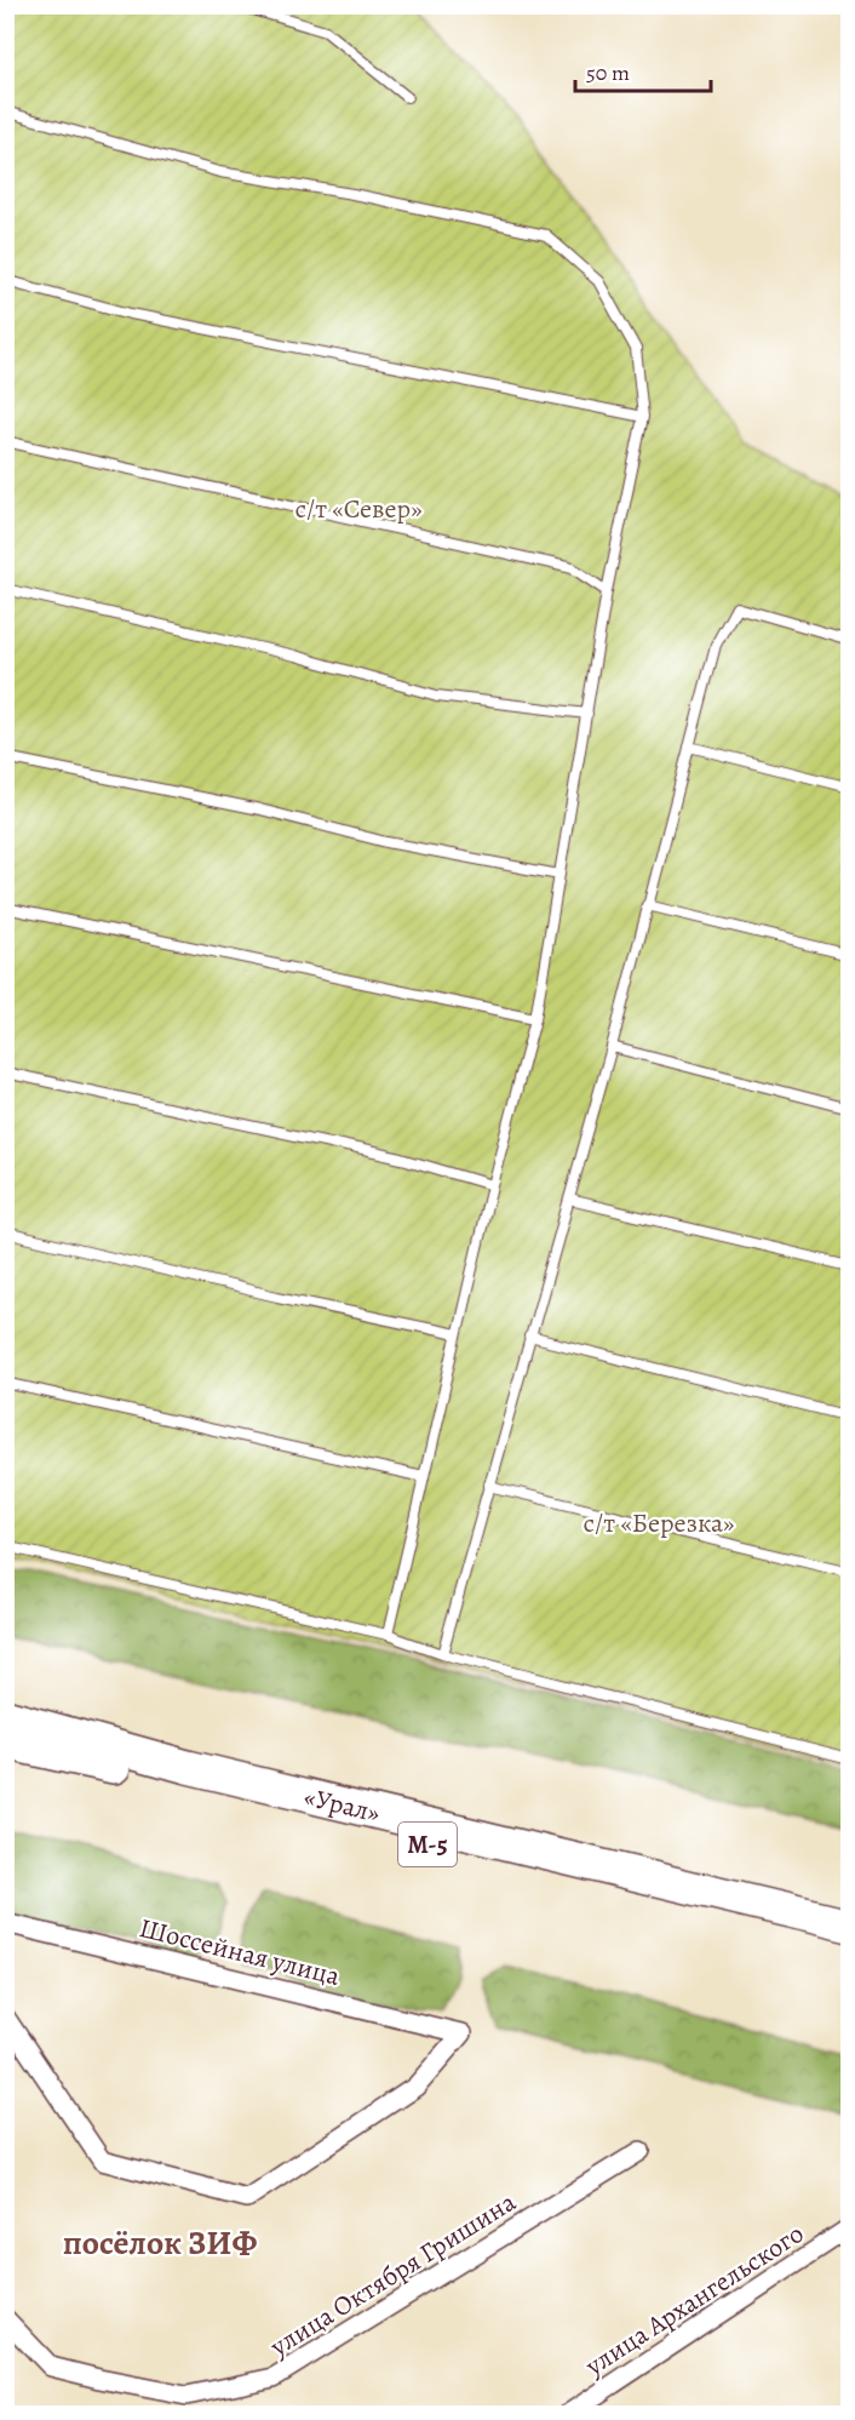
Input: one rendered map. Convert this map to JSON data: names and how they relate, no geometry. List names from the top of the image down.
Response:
{
  "streets": {
    "highway": ["«Урал»", "М-5"],
    "street": ["Шоссейная улица", "улица Октября Гришина", "улица Архангельского"]
  },
  "districts": ["посёлок ЗИФ"],
  "parks": ["с/т «Север»", "с/т «Березка»"],
  "scale_bar": "50 m"
}
